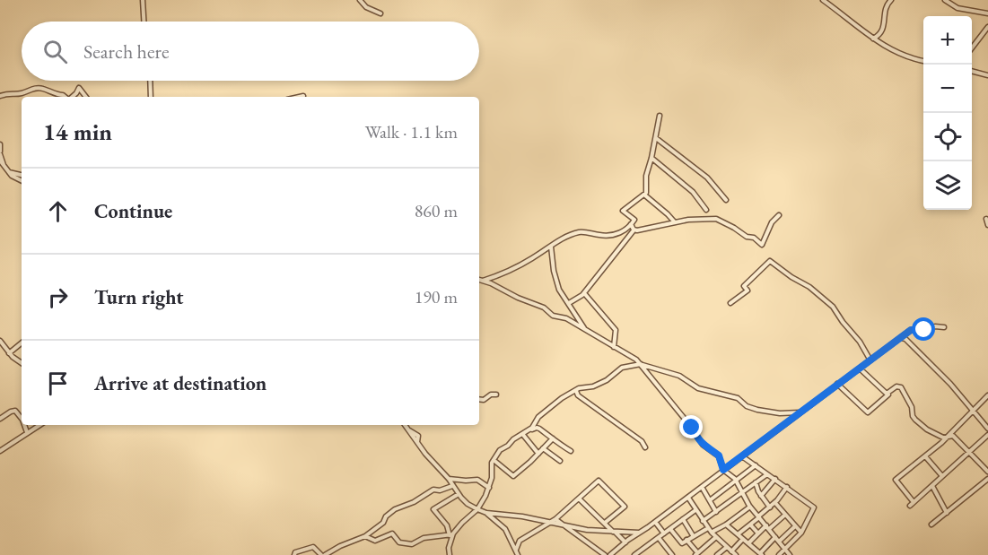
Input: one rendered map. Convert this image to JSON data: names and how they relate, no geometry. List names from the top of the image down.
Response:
{
  "page": {
    "map_buttons": ["+", "−"],
    "search": "Search here",
    "heading": ["14 min", "Walk · 1.1 km"],
    "list": [
      ["Continue", "860 m"],
      ["Turn right", "190 m"],
      "Arrive at destination"
    ]
  }
}
